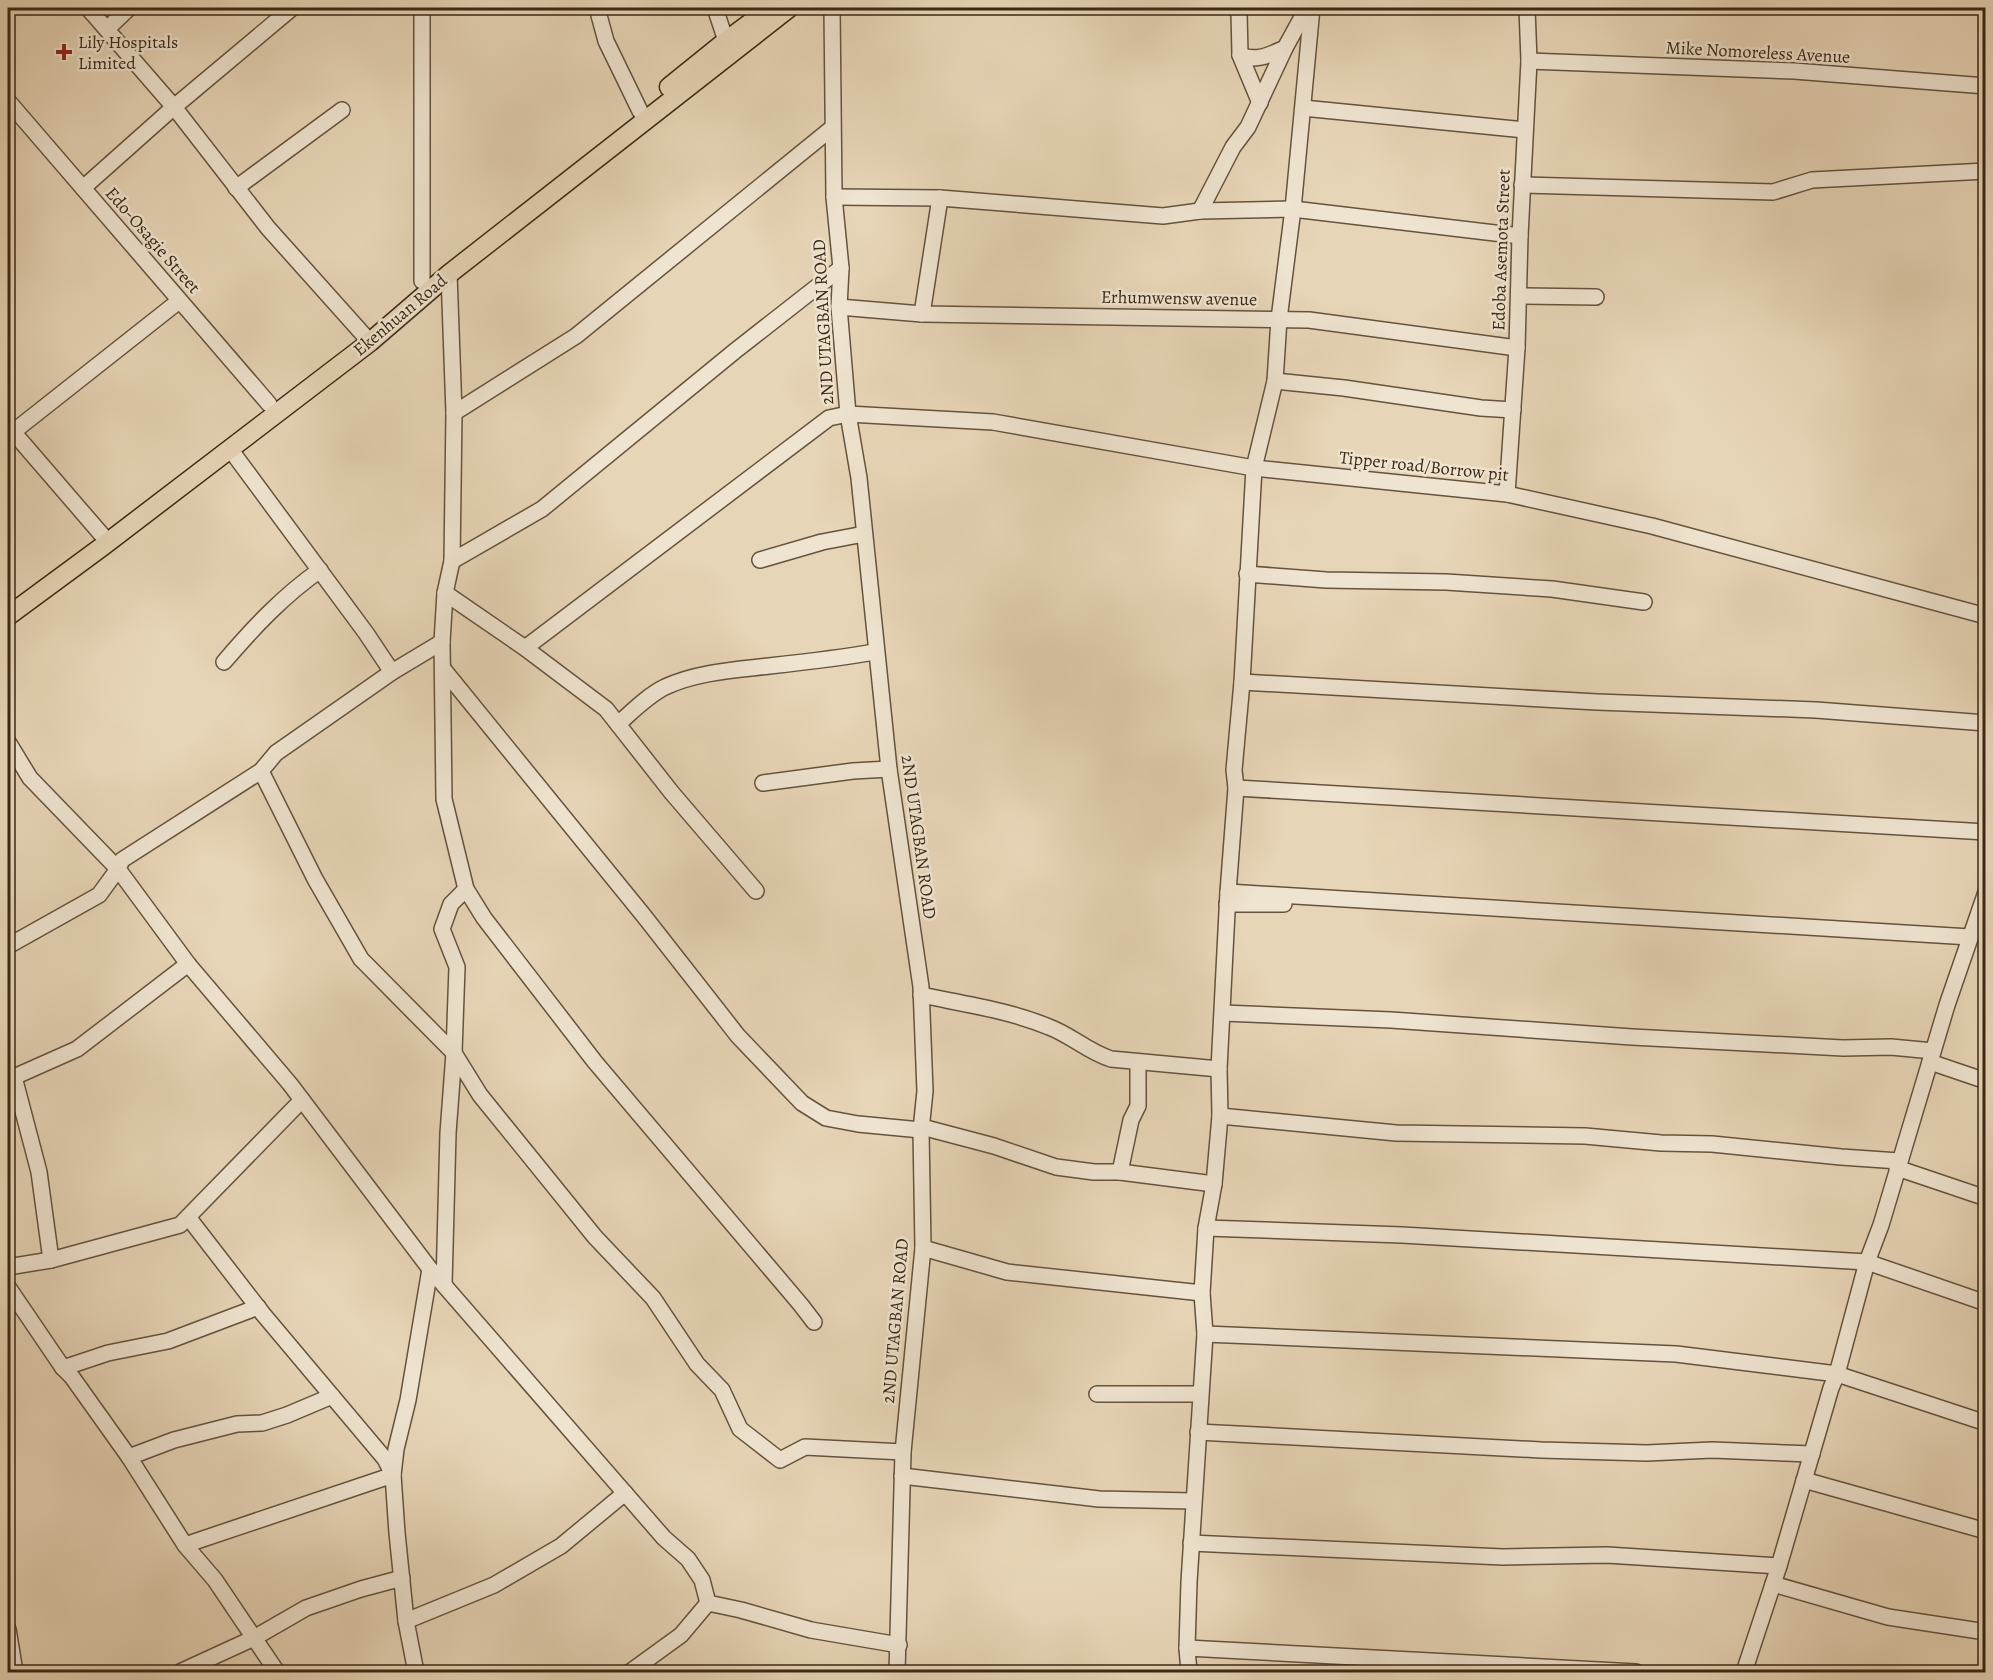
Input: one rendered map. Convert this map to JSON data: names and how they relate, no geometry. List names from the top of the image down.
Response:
{
  "streets": {
    "main road": ["Ekenhuan Road"],
    "street": [
      "Mike Nomoreless Avenue",
      "Edo-Osagie Street",
      "Edoba Asemota Street",
      "Erhumwensw avenue",
      "2ND UTAGBAN ROAD",
      "Tipper road/Borrow pit"
    ]
  },
  "crossings": [
    ["Mike Nomoreless Avenue", "Edoba Asemota Street"],
    ["Edo-Osagie Street", "Ekenhuan Road"],
    ["Edoba Asemota Street", "Erhumwensw avenue"],
    ["Edoba Asemota Street", "Tipper road/Borrow pit"],
    ["Erhumwensw avenue", "2ND UTAGBAN ROAD"],
    ["2ND UTAGBAN ROAD", "Tipper road/Borrow pit"]
  ],
  "places": {
    "health": ["Lily Hospitals Limited"]
  }
}
